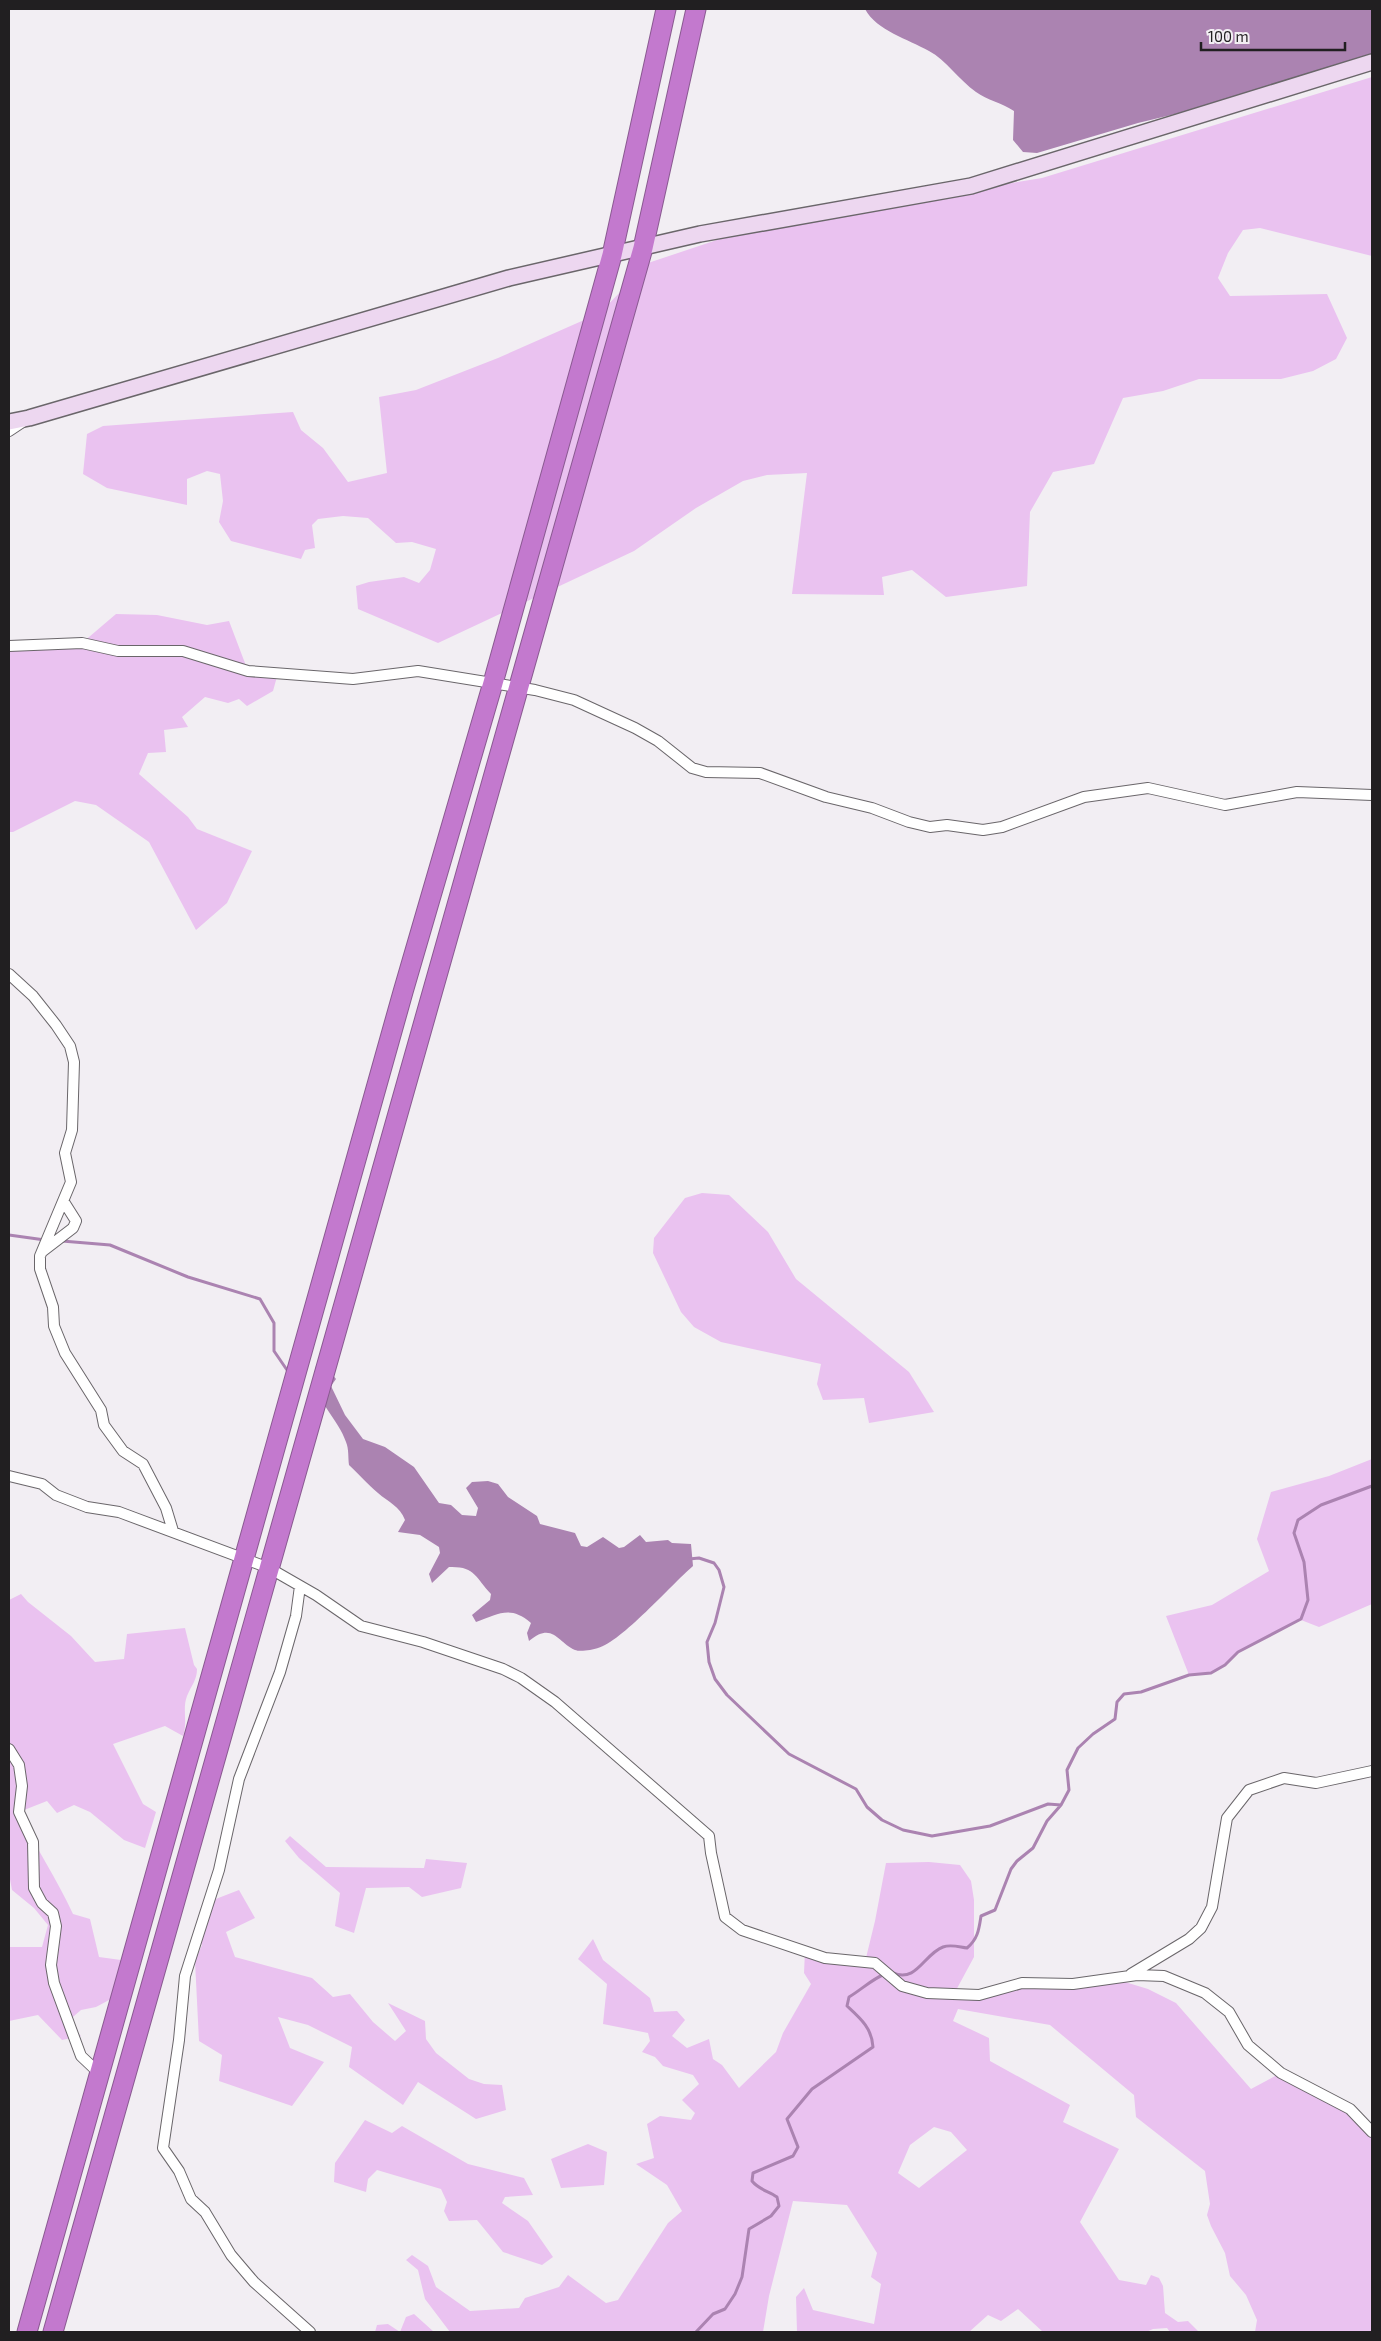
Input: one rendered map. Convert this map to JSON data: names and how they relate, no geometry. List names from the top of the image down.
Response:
{
  "scale_bar": "100 m"
}
